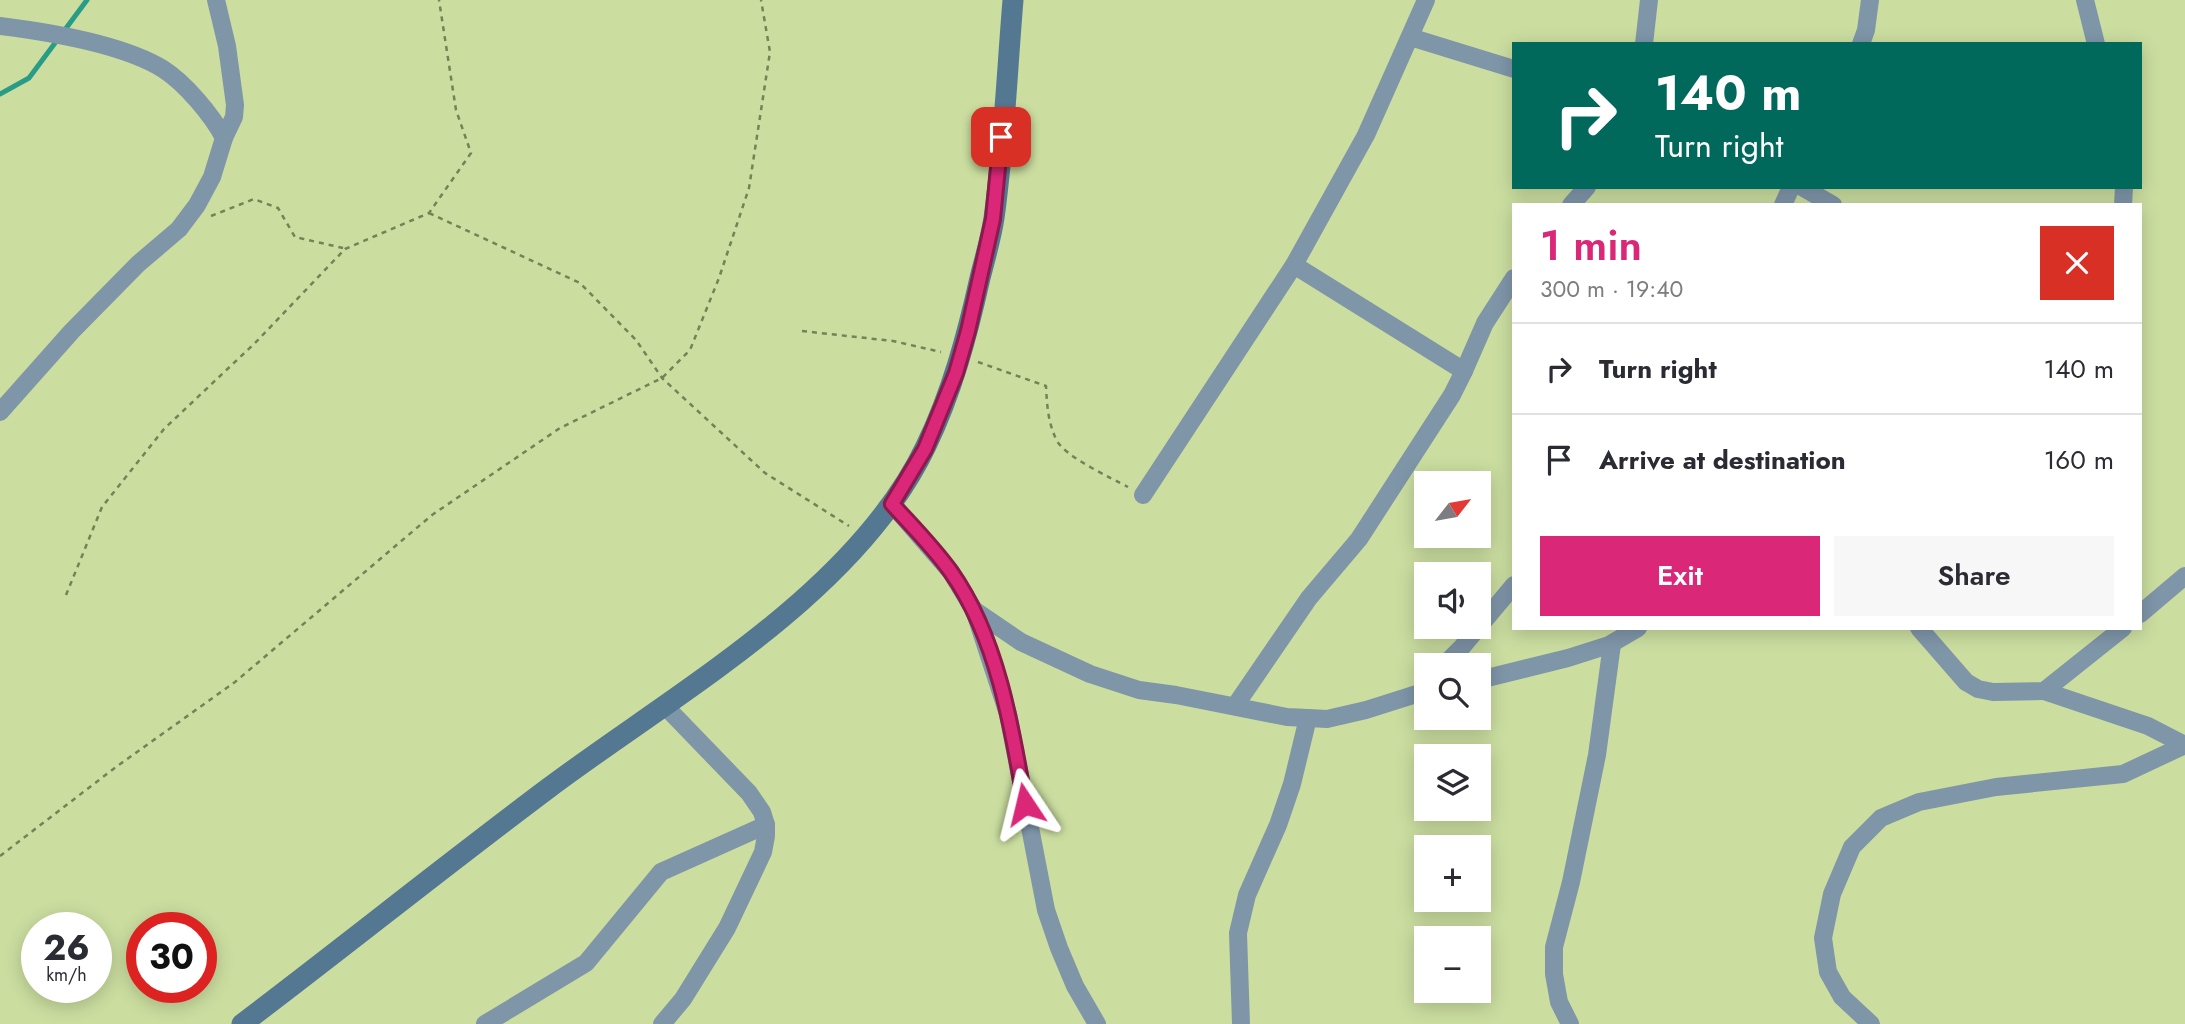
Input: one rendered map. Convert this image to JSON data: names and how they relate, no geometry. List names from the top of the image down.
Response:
{
  "north": "top right",
  "page": {
    "turn": ["140 m", "Turn right"],
    "heading": ["1 min", "300 m · 19:40"],
    "list": [
      {
        "name": "Turn right",
        "value": "140 m"
      },
      {
        "name": "Arrive at destination",
        "value": "160 m"
      }
    ],
    "map_buttons": ["+", "−"],
    "buttons": ["Exit", "Share"],
    "speed": "26 km/h",
    "limit": "30"
  }
}
